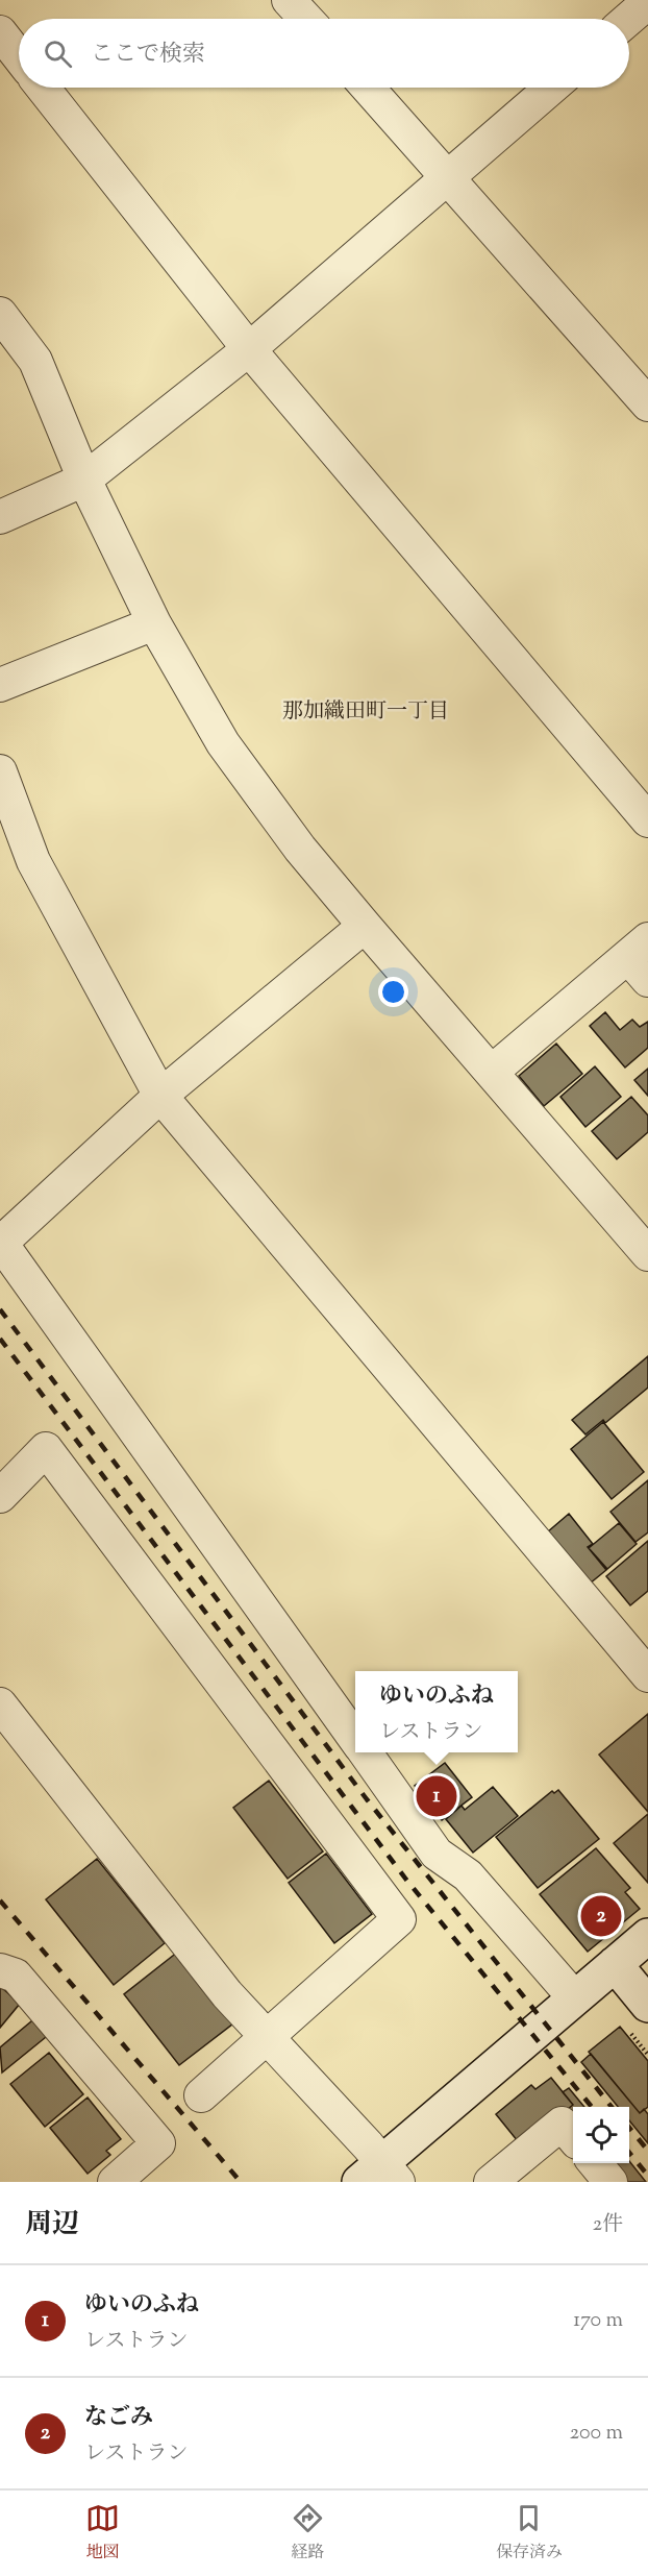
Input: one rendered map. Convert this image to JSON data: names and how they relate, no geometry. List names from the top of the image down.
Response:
{
  "districts": ["那加織田町一丁目"],
  "page": {
    "search": "ここで検索",
    "popup": ["ゆいのふね", "レストラン"],
    "pins": ["1", "2"],
    "heading": ["周辺", "2件"],
    "list": [
      {
        "mark": "1",
        "name": "ゆいのふね",
        "note": "レストラン",
        "value": "170 m"
      },
      {
        "mark": "2",
        "name": "なごみ",
        "note": "レストラン",
        "value": "200 m"
      }
    ],
    "nav": ["地図", "経路", "保存済み"]
  }
}
